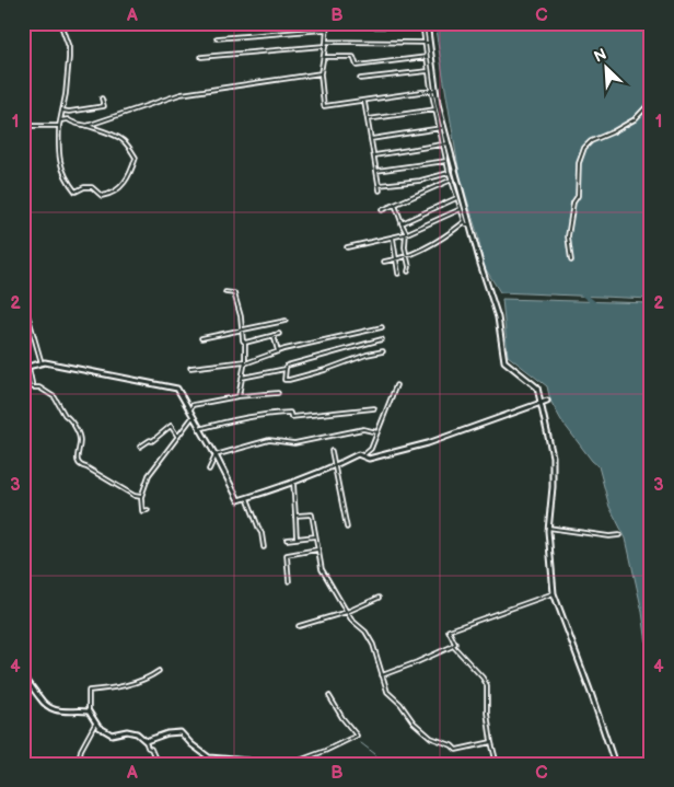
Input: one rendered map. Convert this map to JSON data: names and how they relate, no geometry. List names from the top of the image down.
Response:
{
  "north": "top left",
  "grid": {
    "columns": ["A", "B", "C"],
    "rows": [
      "1",
      "2",
      "3",
      "4"
    ]
  }
}
